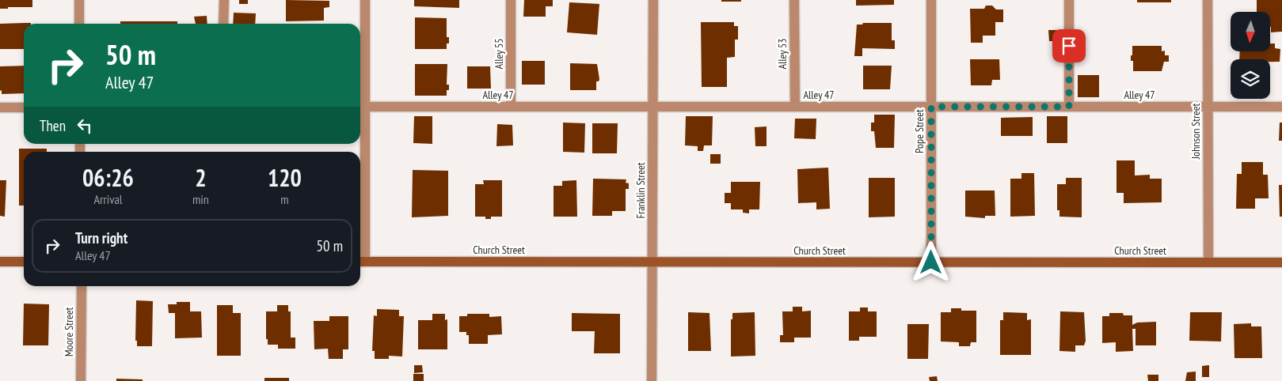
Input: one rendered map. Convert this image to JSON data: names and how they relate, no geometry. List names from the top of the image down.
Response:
{
  "streets": {
    "main road": ["Church Street"],
    "street": [
      "Alley 55",
      "Alley 53",
      "Alley 47",
      "Pope Street",
      "Johnson Street",
      "Franklin Street",
      "Moore Street"
    ]
  },
  "crossings": [
    ["Alley 55", "Alley 47"],
    ["Alley 53", "Alley 47"],
    ["Alley 47", "Pope Street"],
    ["Alley 47", "Johnson Street"],
    ["Alley 47", "Franklin Street"],
    ["Pope Street", "Church Street"],
    ["Johnson Street", "Church Street"],
    ["Franklin Street", "Church Street"]
  ],
  "north": "bottom",
  "page": {
    "turn": ["50 m", "Alley 47"],
    "then": "Then",
    "eta": [
      "06:26",
      "Arrival",
      "2",
      "min",
      "120",
      "m"
    ],
    "list": [
      {
        "name": "Turn right",
        "note": "Alley 47",
        "value": "50 m"
      }
    ]
  }
}
